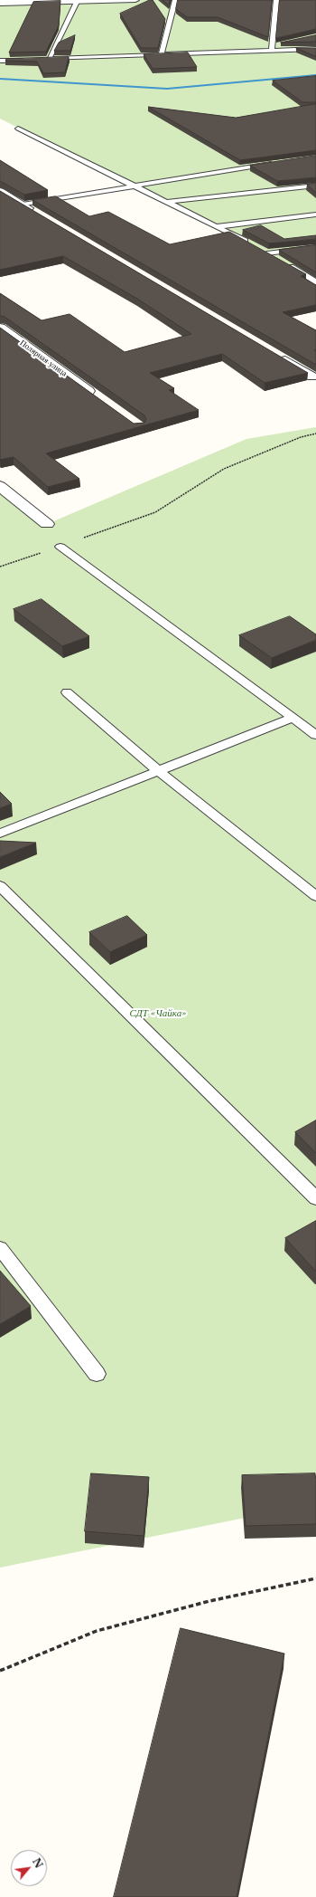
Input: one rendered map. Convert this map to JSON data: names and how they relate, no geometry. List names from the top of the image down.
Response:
{
  "streets": {
    "street": ["Полярная улица"]
  },
  "parks": ["СДТ «Чайка»"],
  "north": "top right"
}
